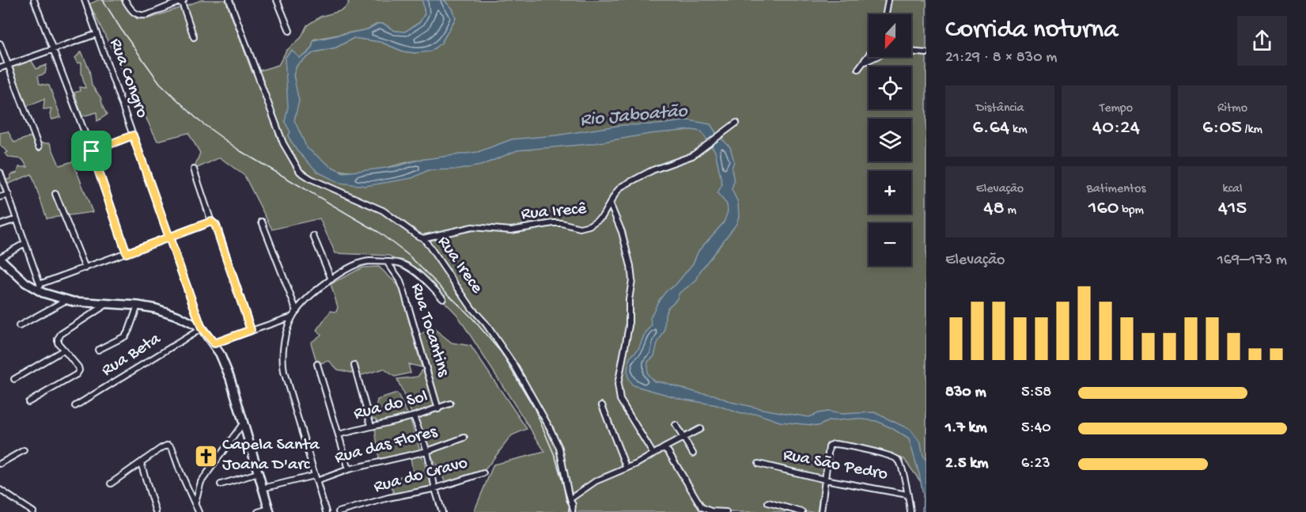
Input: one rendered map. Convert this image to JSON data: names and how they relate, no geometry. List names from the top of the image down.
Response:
{
  "streets": {
    "street": [
      "Rua Congro",
      "Rua Irecê",
      "Rua Irece",
      "Rua Tocantins",
      "Rua Beta",
      "Rua do Sol",
      "Rua das Flores",
      "Rua São Pedro",
      "Rua do Cravo"
    ]
  },
  "crossings": [
    ["Rua Congro", "Rua Beta"],
    ["Rua Irecê", "Rua Irece"],
    ["Rua Tocantins", "Rua do Sol"],
    ["Rua Tocantins", "Rua das Flores"]
  ],
  "water": ["Rio Jaboatão"],
  "places": {
    "church": ["Capela Santa Joana D'arc"]
  },
  "north": "bottom",
  "page": {
    "heading": ["Corrida noturna", "21:29 · 8 × 830 m"],
    "map_buttons": ["+", "−"],
    "stats": [
      ["Distância", "6.64 km"],
      ["Tempo", "40:24"],
      ["Ritmo", "6:05 /km"],
      ["Elevação", "48 m"],
      ["Batimentos", "160 bpm"],
      ["kcal", "415"]
    ],
    "chart": ["Elevação", "169–173 m"],
    "list": [
      {
        "name": "830 m",
        "note": "5:58"
      },
      {
        "name": "1.7 km",
        "note": "5:40"
      },
      {
        "name": "2.5 km",
        "note": "6:23"
      }
    ]
  }
}
